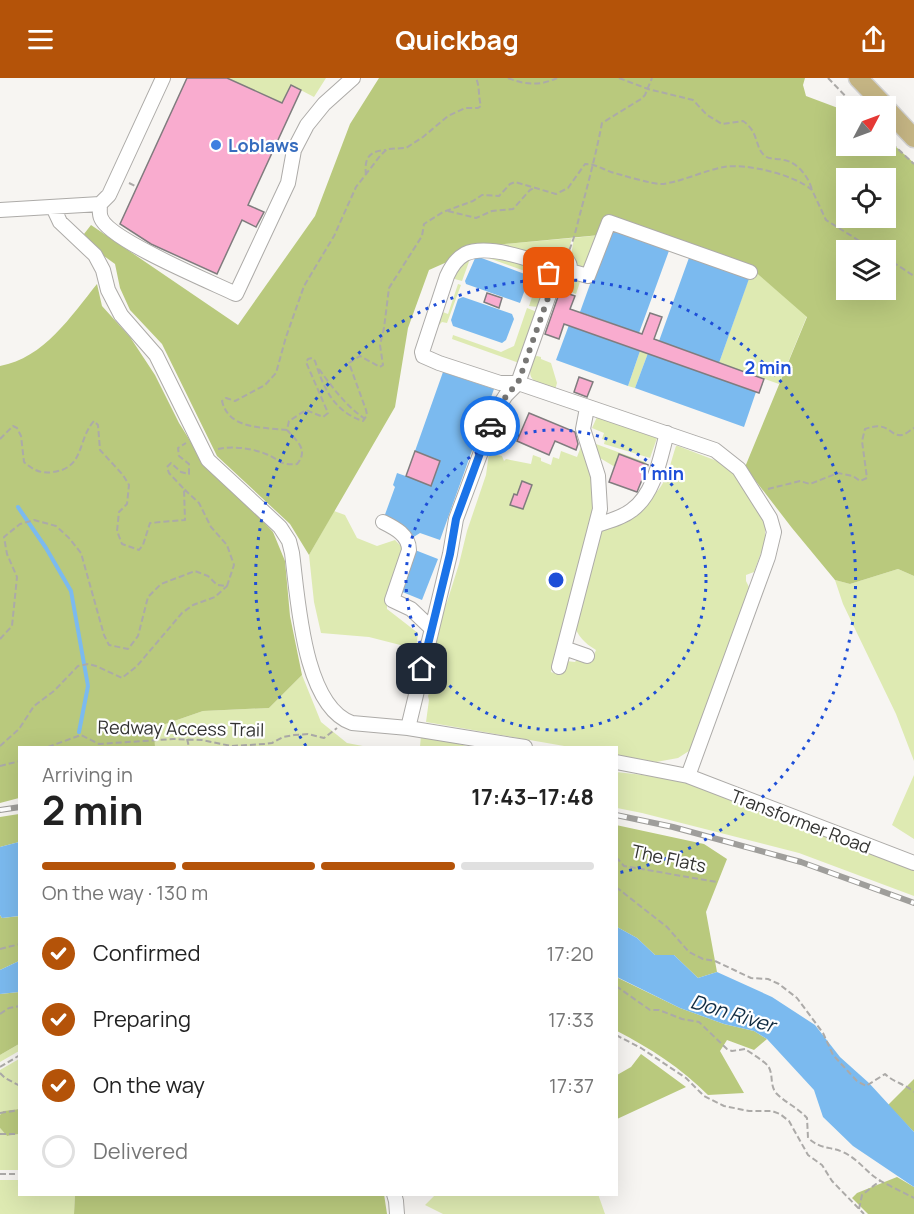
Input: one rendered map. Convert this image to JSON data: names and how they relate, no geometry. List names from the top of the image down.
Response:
{
  "streets": {
    "street": ["Transformer Road"],
    "path": ["Redway Access Trail", "The Flats"]
  },
  "water": ["Don River"],
  "places": ["Loblaws"],
  "north": "top right",
  "page": {
    "header": "Quickbag",
    "heading": ["2 min", "Arriving in", "17:43–17:48"],
    "bar": "On the way · 130 m",
    "list": [
      ["Confirmed", "17:20"],
      ["Preparing", "17:33"],
      ["On the way", "17:37"],
      "Delivered"
    ]
  },
  "rings": ["2 min", "1 min"]
}
